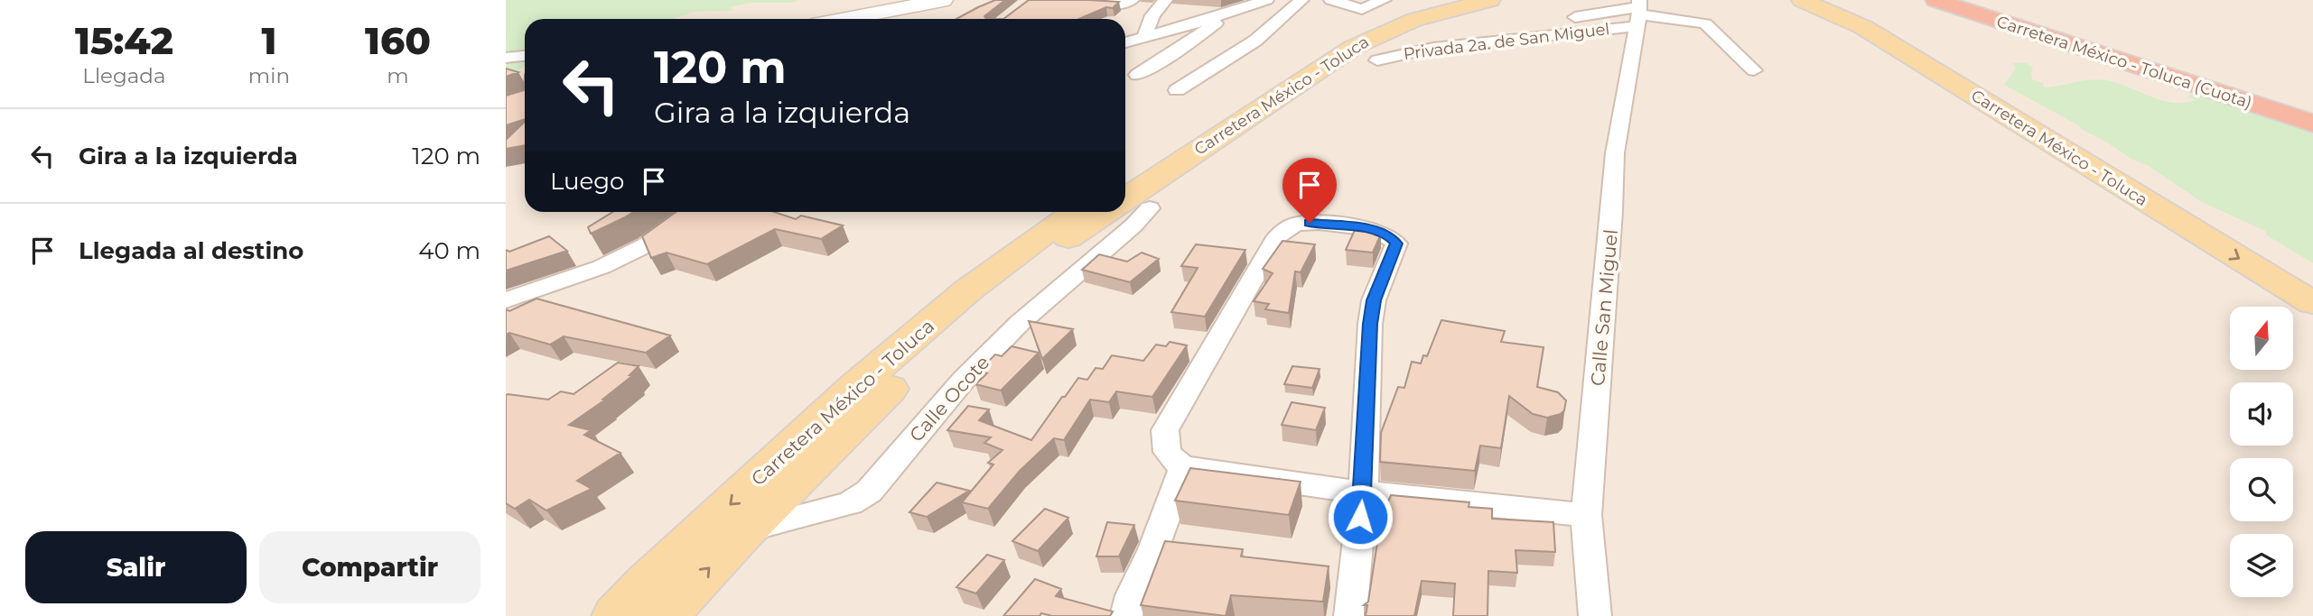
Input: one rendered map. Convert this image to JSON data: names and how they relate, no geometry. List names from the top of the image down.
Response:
{
  "streets": {
    "highway": ["Carretera México - Toluca (Cuota)"],
    "main road": ["Carretera México - Toluca"],
    "street": ["Privada 2a. de San Miguel", "Calle San Miguel", "Calle Ocote"]
  },
  "crossings": [
    ["Privada 2a. de San Miguel", "Calle San Miguel"],
    ["Carretera México - Toluca", "Calle Ocote"]
  ],
  "north": "top",
  "page": {
    "eta": [
      "15:42",
      "Llegada",
      "1",
      "min",
      "160",
      "m"
    ],
    "turn": ["120 m", "Gira a la izquierda"],
    "list": [
      {
        "name": "Gira a la izquierda",
        "value": "120 m"
      },
      {
        "name": "Llegada al destino",
        "value": "40 m"
      }
    ],
    "then": "Luego",
    "buttons": ["Salir", "Compartir"]
  }
}
